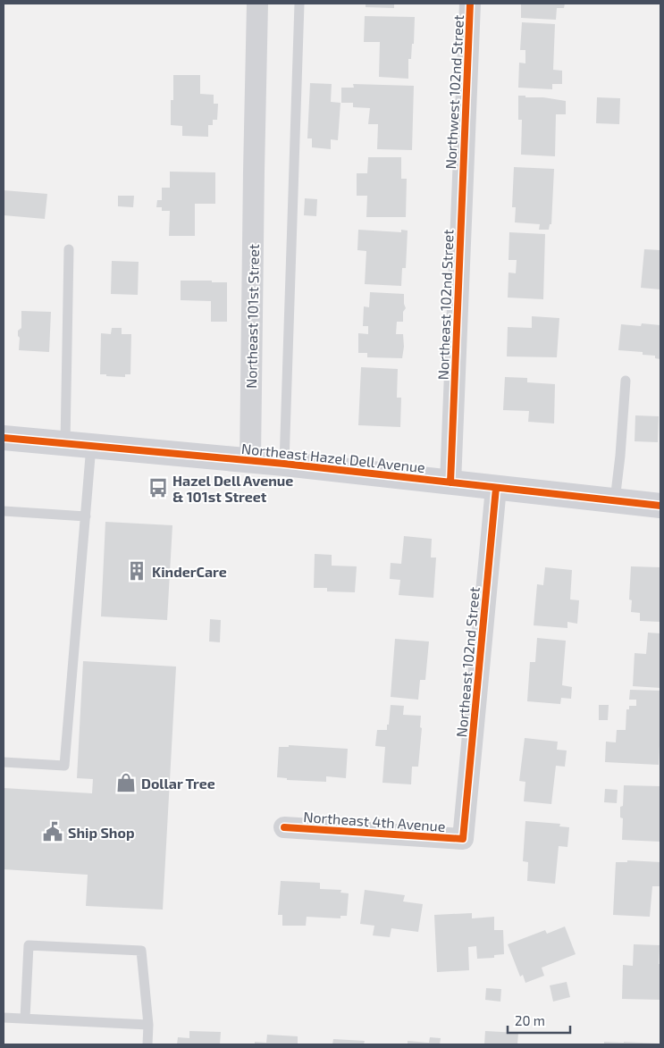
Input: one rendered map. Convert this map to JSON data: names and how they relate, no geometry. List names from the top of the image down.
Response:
{
  "streets": {
    "street": [
      "Northwest 102nd Street",
      "Northeast 102nd Street",
      "Northeast 101st Street",
      "Northeast Hazel Dell Avenue",
      "Northeast 4th Avenue"
    ]
  },
  "crossings": [
    ["Northwest 102nd Street", "Northeast 102nd Street"],
    ["Northeast 102nd Street", "Northeast Hazel Dell Avenue"],
    ["Northeast 102nd Street", "Northeast 4th Avenue"],
    ["Northeast 101st Street", "Northeast Hazel Dell Avenue"]
  ],
  "places": {
    "bus stop": ["Hazel Dell Avenue & 101st Street"],
    "building": ["KinderCare"],
    "shop": ["Dollar Tree"],
    "public building": ["Ship Shop"]
  },
  "scale_bar": "20 m"
}
